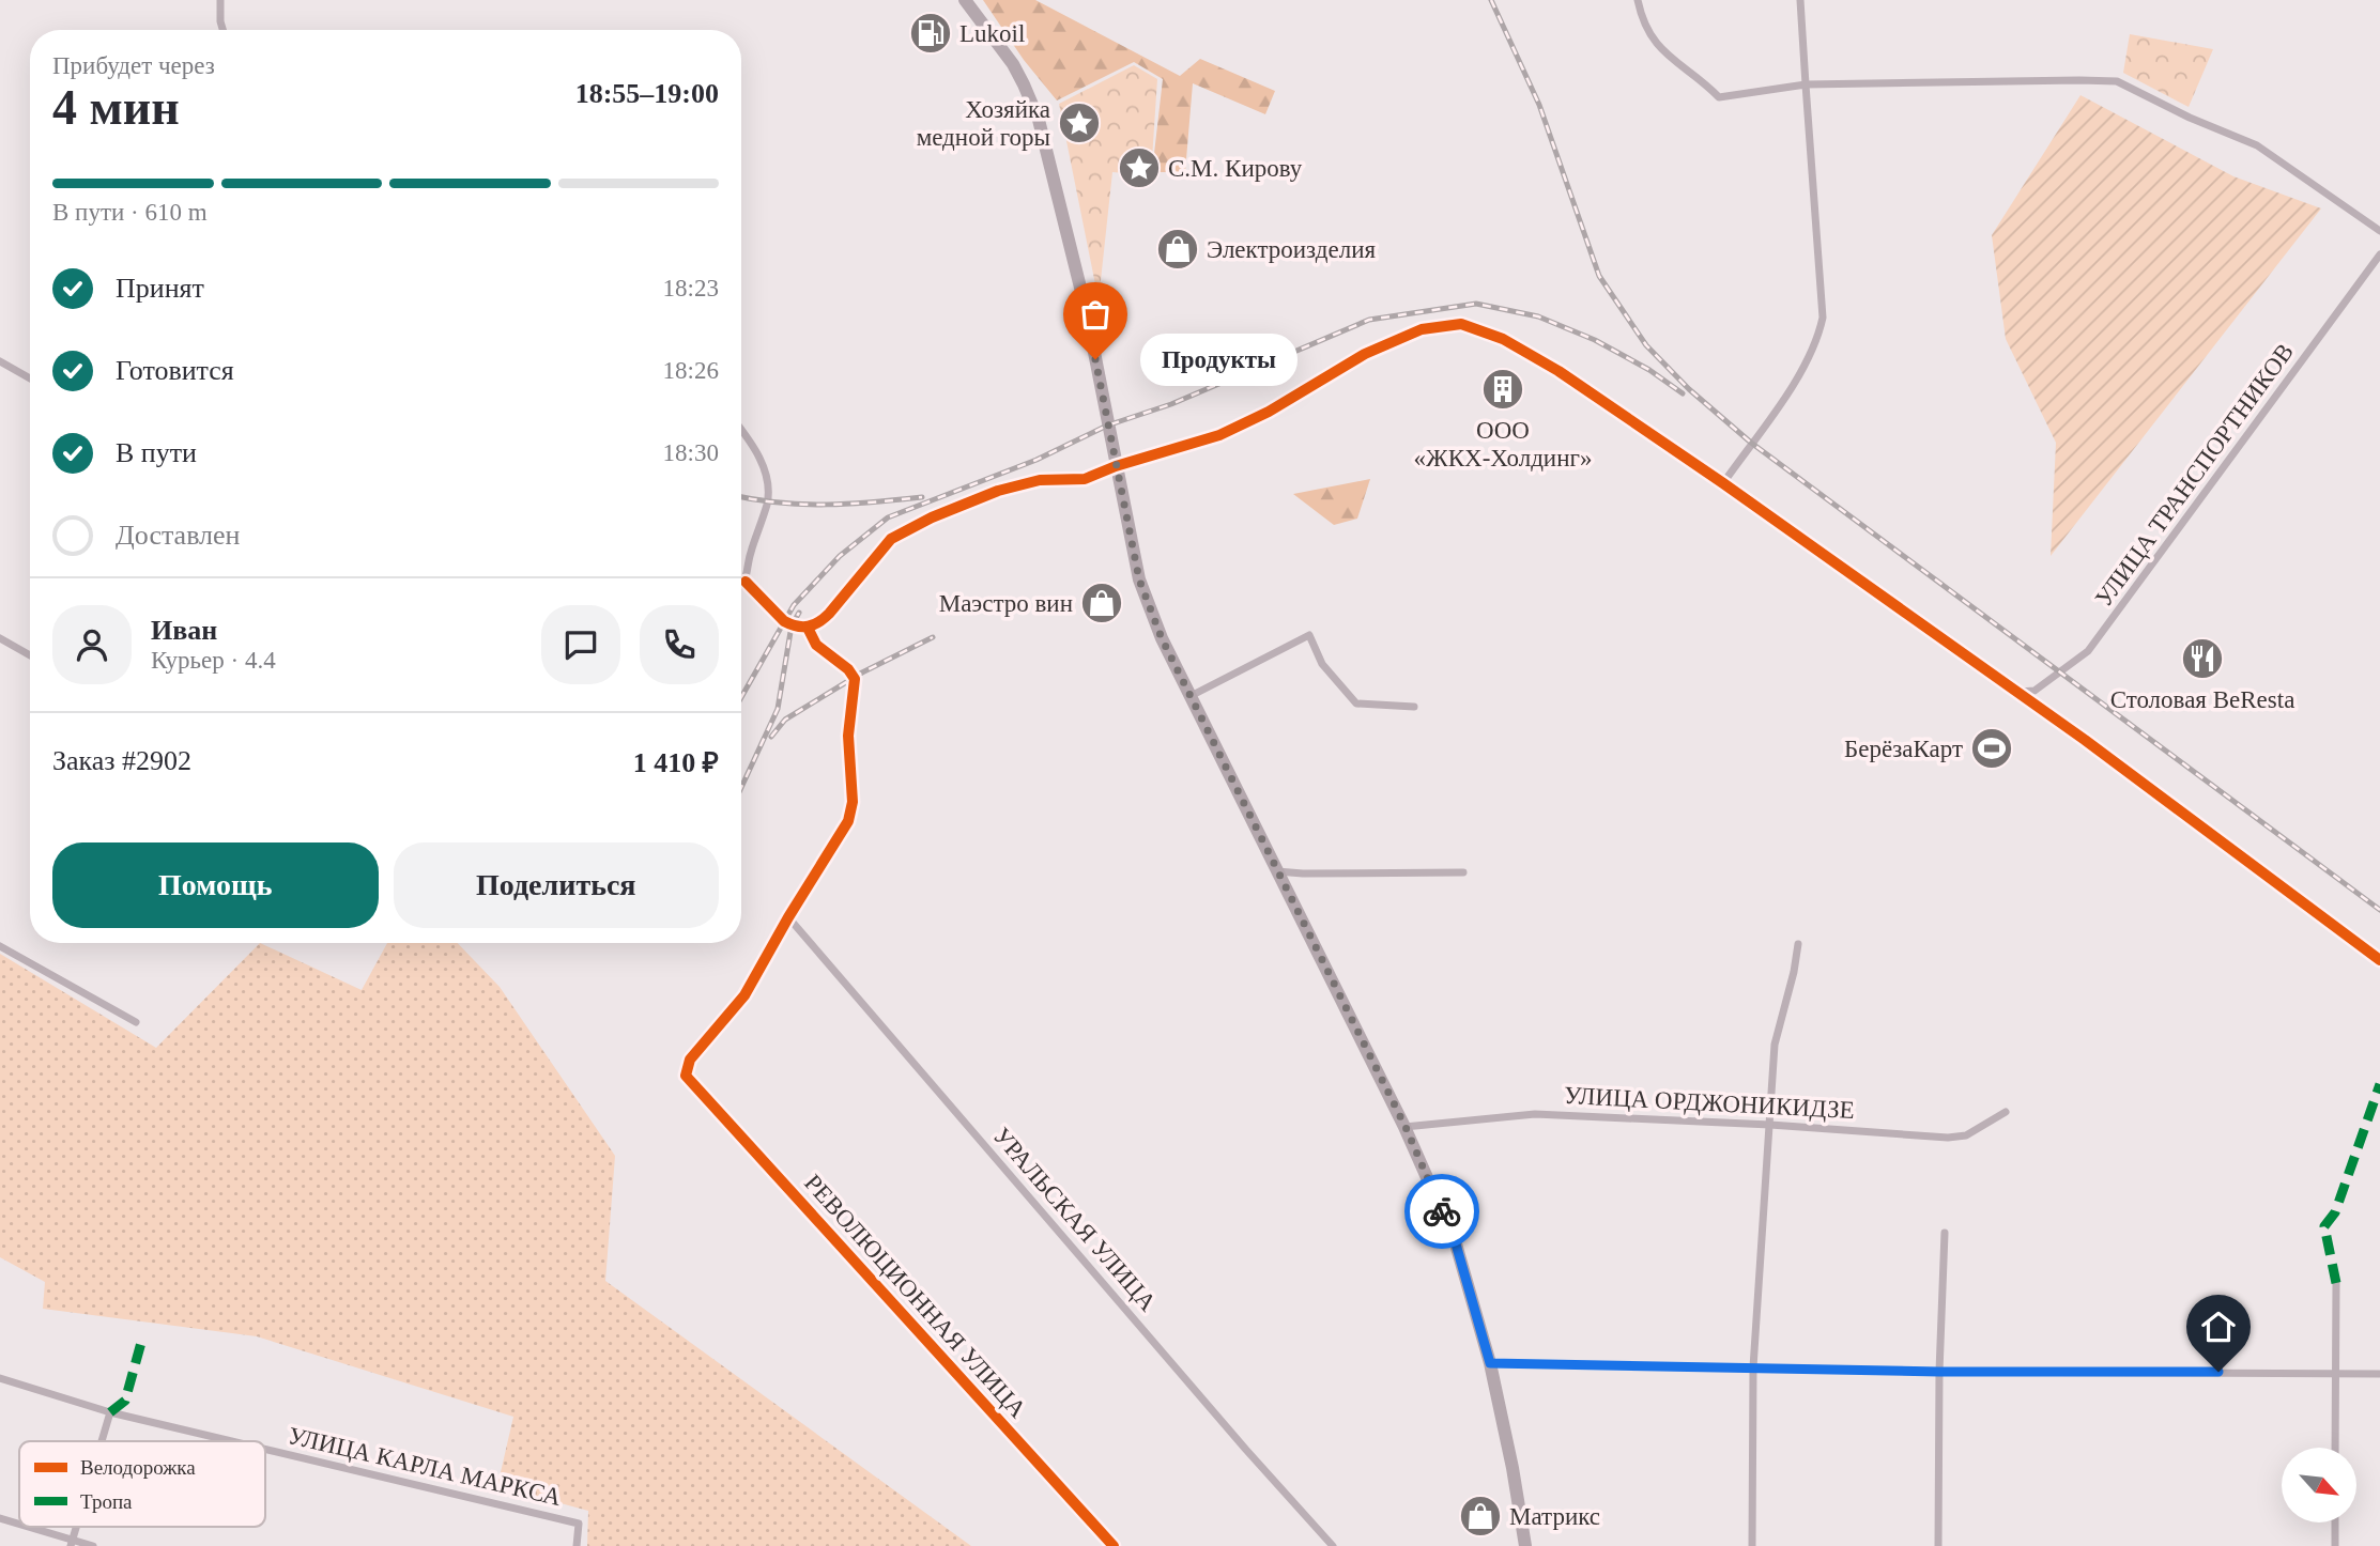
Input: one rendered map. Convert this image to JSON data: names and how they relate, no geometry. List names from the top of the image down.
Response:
{
  "streets": {
    "street": [
      "УЛИЦА ТРАНСПОРТНИКОВ",
      "УЛИЦА ОРДЖОНИКИДЗЕ",
      "УРАЛЬСКАЯ УЛИЦА",
      "РЕВОЛЮЦИОННАЯ УЛИЦА",
      "УЛИЦА КАРЛА МАРКСА"
    ]
  },
  "crossings": [
    ["УРАЛЬСКАЯ УЛИЦА", "РЕВОЛЮЦИОННАЯ УЛИЦА"]
  ],
  "places": {
    "fuel station": ["Lukoil"],
    "place": ["Хозяйка медной горы", "С.М. Кирову"],
    "shop": ["Электроизделия", "Маэстро вин", "Матрикс"],
    "other": ["Продукты"],
    "building": ["ООО «ЖКХ-Холдинг»"],
    "restaurant": ["Столовая BeResta"],
    "sports": ["БерёзаКарт"]
  },
  "legend": ["Велодорожка", "Тропа"],
  "north": "bottom right",
  "page": {
    "heading": ["4 мин", "Прибудет через", "18:55–19:00"],
    "panel": [
      "Иван",
      "Курьер · 4.4",
      "Заказ #2902",
      "1 410 ₽"
    ],
    "bar": "В пути · 610 m",
    "list": [
      ["Принят", "18:23"],
      ["Готовится", "18:26"],
      ["В пути", "18:30"],
      "Доставлен"
    ],
    "bubble": "Продукты",
    "buttons": ["Помощь", "Поделиться"]
  }
}
